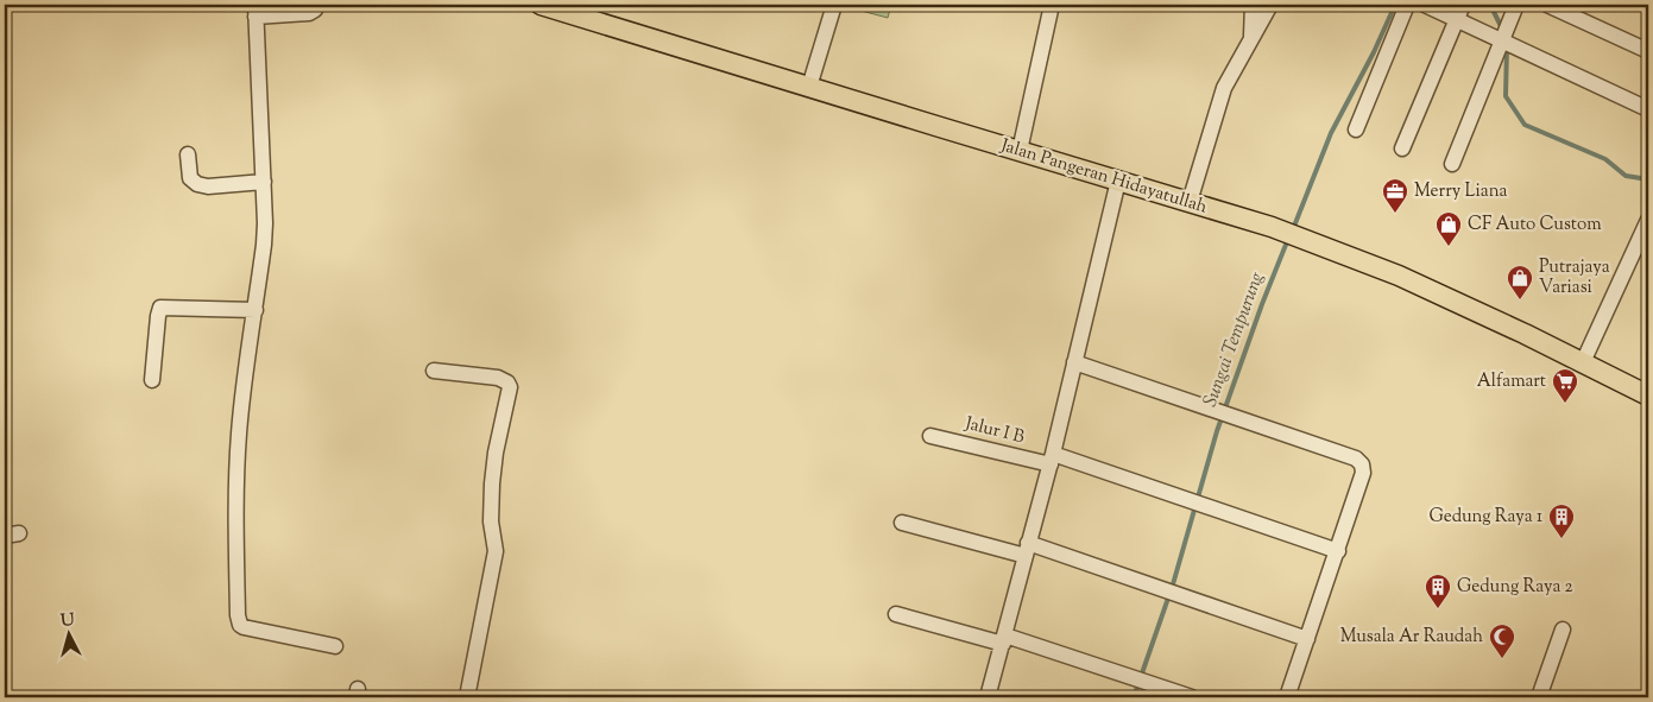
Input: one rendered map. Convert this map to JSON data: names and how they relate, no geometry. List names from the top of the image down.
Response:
{
  "streets": {
    "main road": ["Jalan Pangeran Hidayatullah"],
    "street": ["Jalur I B"]
  },
  "water": ["Sungai Tempurung"],
  "places": {
    "office": ["Merry Liana"],
    "shop": ["CF Auto Custom", "Putrajaya Variasi"],
    "supermarket": ["Alfamart"],
    "building": ["Gedung Raya 1", "Gedung Raya 2"],
    "mosque": ["Musala Ar Raudah"]
  },
  "north": "top"
}
